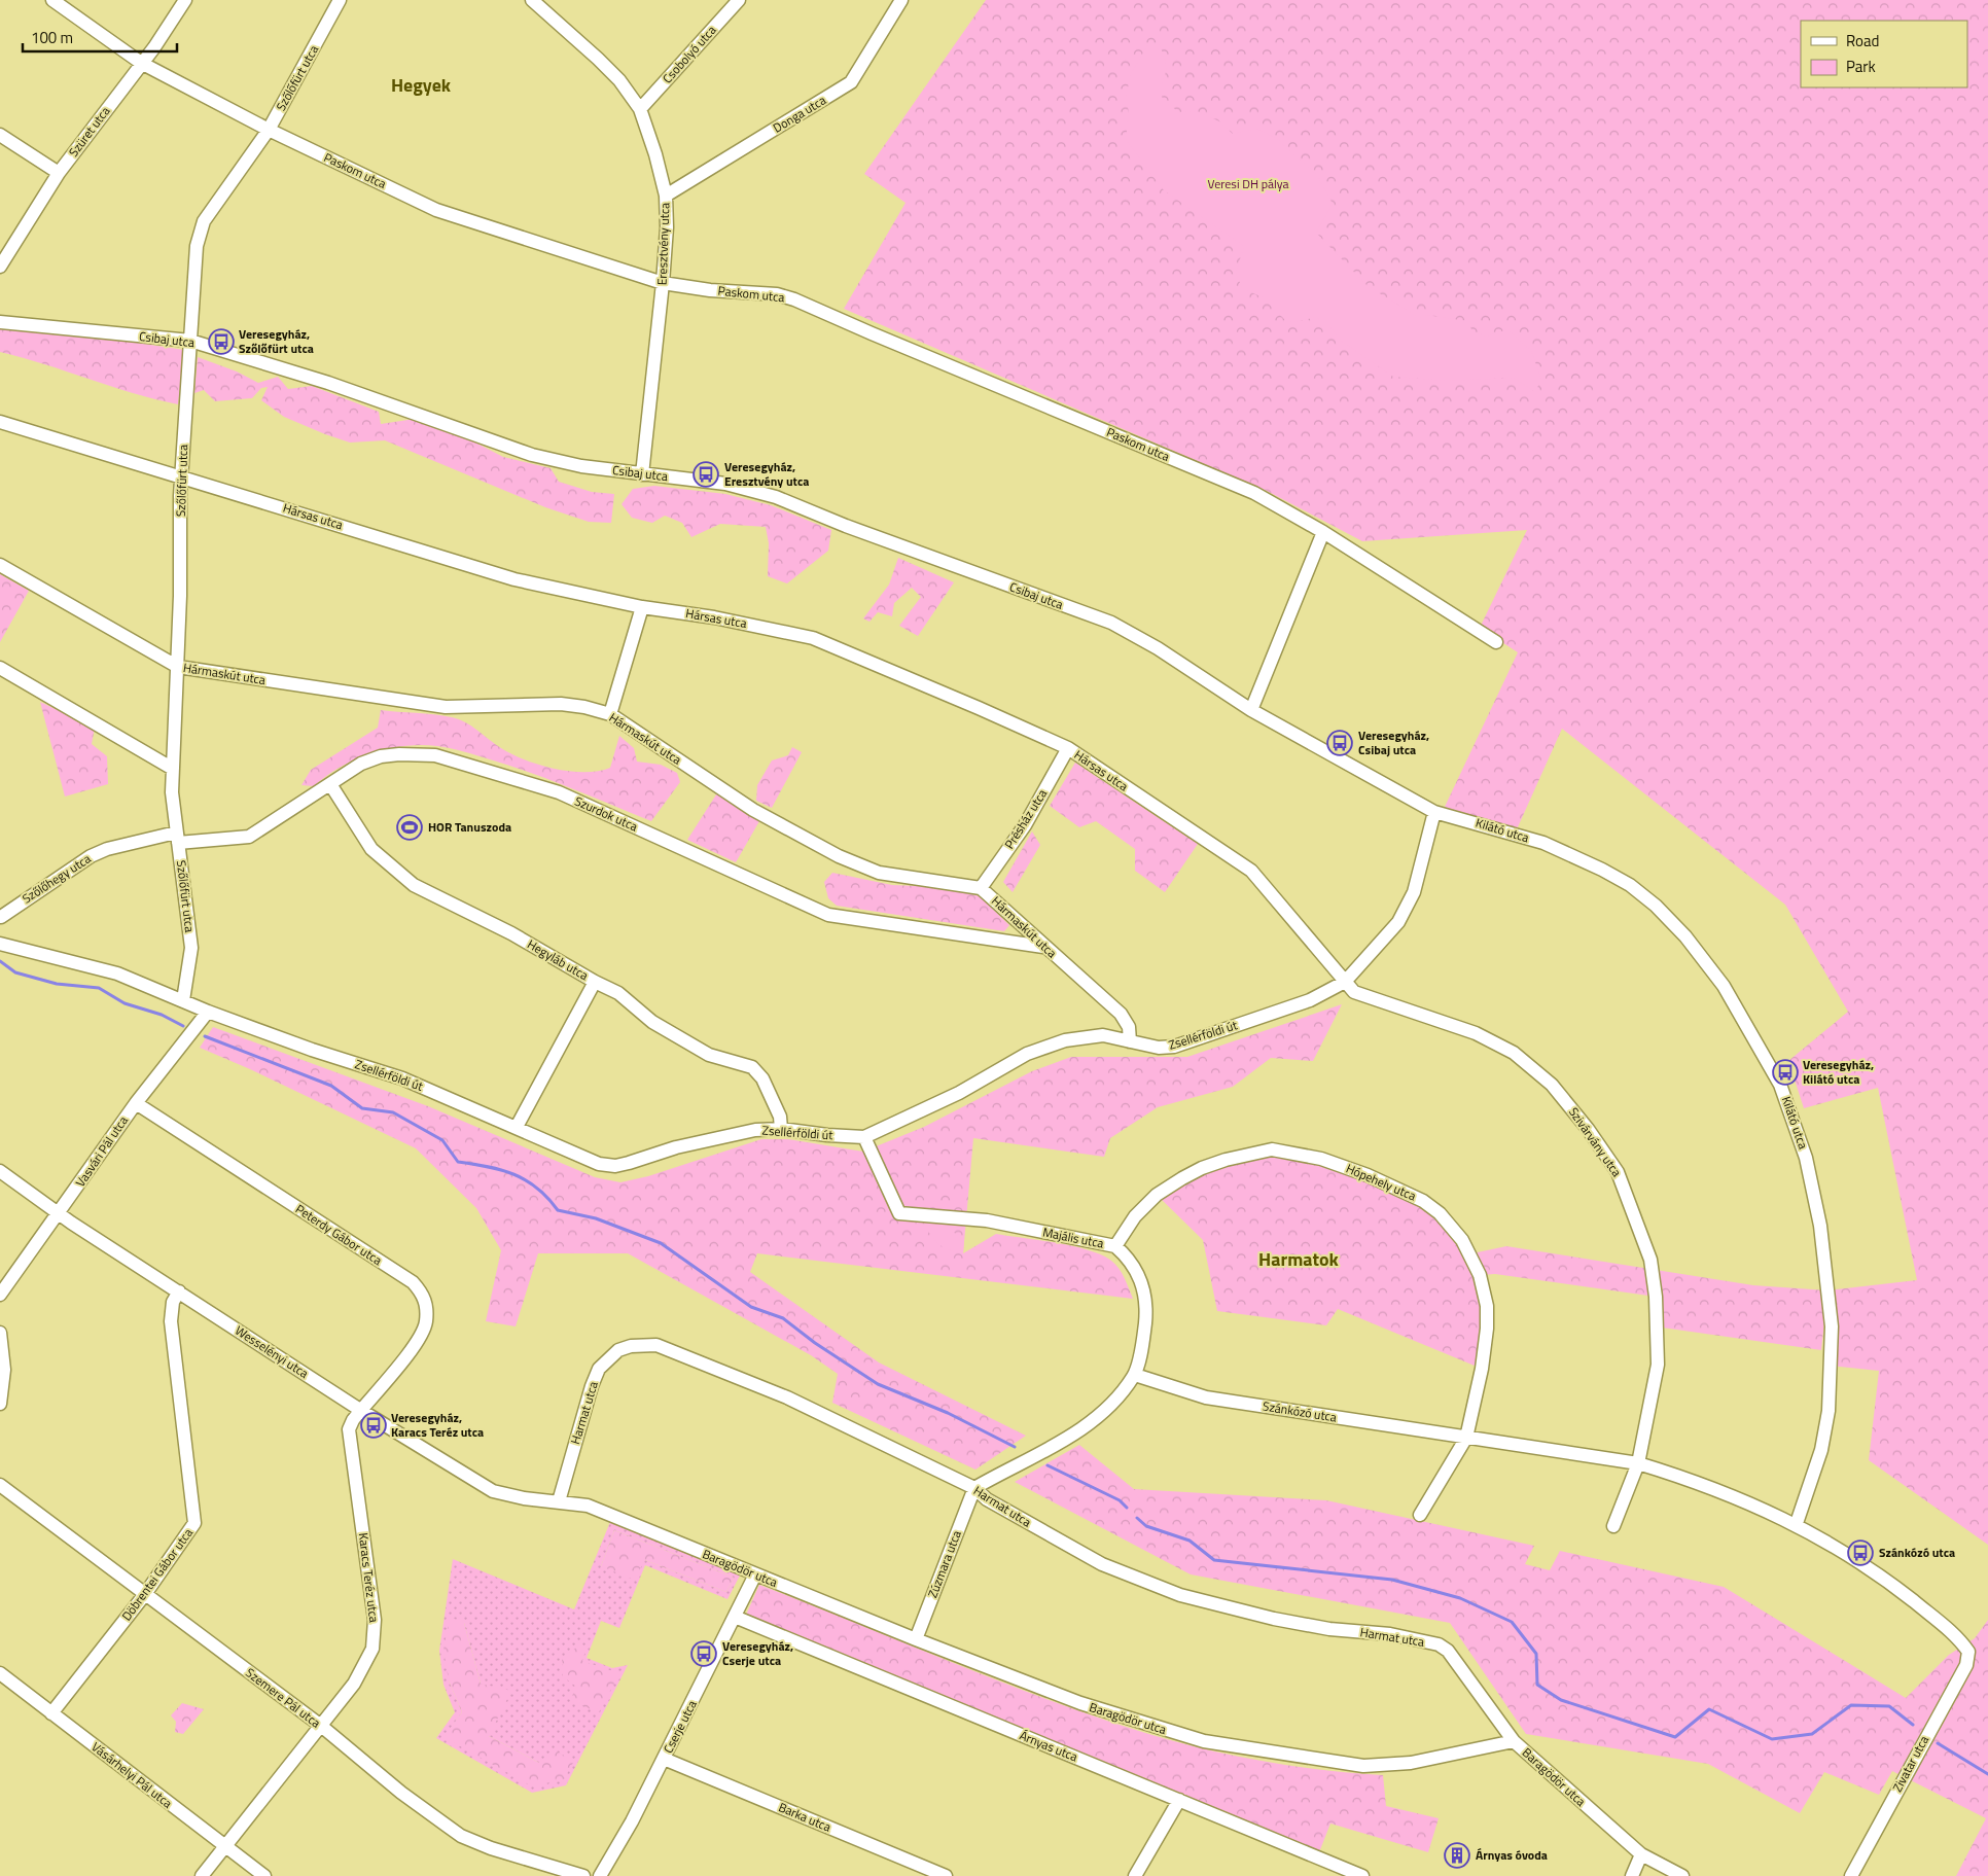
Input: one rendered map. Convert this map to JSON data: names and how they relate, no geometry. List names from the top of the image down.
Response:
{
  "streets": {
    "street": [
      "Csobolyó utca",
      "Szőlőfürt utca",
      "Donga utca",
      "Szüret utca",
      "Paskom utca",
      "Eresztvény utca",
      "Csibaj utca",
      "Hársas utca",
      "Hármaskút utca",
      "Szurdok utca",
      "Présház utca",
      "Kilátó utca",
      "Szőlőhegy utca",
      "Hegyláb utca",
      "Zsellérföldi út",
      "Szivárvány utca",
      "Vasvári Pál utca",
      "Hópehely utca",
      "Peterdy Gábor utca",
      "Majális utca",
      "Wesselényi utca",
      "Szánkózó utca",
      "Harmat utca",
      "Zúzmara utca",
      "Baragödör utca",
      "Döbrentei Gábor utca",
      "Karacs Teréz utca",
      "Szemere Pál utca",
      "Cserje utca",
      "Árnyas utca",
      "Zivatar utca",
      "Vásárhelyi Pál utca",
      "Barka utca"
    ]
  },
  "crossings": [
    ["Csobolyó utca", "Eresztvény utca"],
    ["Szőlőfürt utca", "Paskom utca"],
    ["Szőlőfürt utca", "Csibaj utca"],
    ["Szőlőfürt utca", "Hársas utca"],
    ["Szőlőfürt utca", "Hármaskút utca"],
    ["Szőlőfürt utca", "Szurdok utca"],
    ["Szőlőfürt utca", "Szőlőhegy utca"],
    ["Szőlőfürt utca", "Zsellérföldi út"],
    ["Donga utca", "Eresztvény utca"],
    ["Szüret utca", "Paskom utca"],
    ["Paskom utca", "Eresztvény utca"],
    ["Eresztvény utca", "Csibaj utca"],
    ["Csibaj utca", "Kilátó utca"],
    ["Csibaj utca", "Zsellérföldi út"],
    ["Hársas utca", "Présház utca"],
    ["Hársas utca", "Zsellérföldi út"],
    ["Hársas utca", "Szivárvány utca"],
    ["Hármaskút utca", "Szurdok utca"],
    ["Hármaskút utca", "Présház utca"],
    ["Hármaskút utca", "Zsellérföldi út"],
    ["Szurdok utca", "Szőlőhegy utca"],
    ["Szurdok utca", "Hegyláb utca"],
    ["Kilátó utca", "Zsellérföldi út"],
    ["Kilátó utca", "Szánkózó utca"],
    ["Hegyláb utca", "Zsellérföldi út"],
    ["Zsellérföldi út", "Szivárvány utca"],
    ["Zsellérföldi út", "Vasvári Pál utca"],
    ["Zsellérföldi út", "Majális utca"],
    ["Szivárvány utca", "Szánkózó utca"],
    ["Vasvári Pál utca", "Peterdy Gábor utca"],
    ["Vasvári Pál utca", "Wesselényi utca"],
    ["Hópehely utca", "Majális utca"],
    ["Hópehely utca", "Szánkózó utca"],
    ["Peterdy Gábor utca", "Wesselényi utca"],
    ["Peterdy Gábor utca", "Karacs Teréz utca"],
    ["Majális utca", "Szánkózó utca"],
    ["Majális utca", "Harmat utca"],
    ["Majális utca", "Zúzmara utca"],
    ["Wesselényi utca", "Harmat utca"],
    ["Wesselényi utca", "Baragödör utca"],
    ["Wesselényi utca", "Döbrentei Gábor utca"],
    ["Wesselényi utca", "Karacs Teréz utca"],
    ["Szánkózó utca", "Zivatar utca"],
    ["Harmat utca", "Zúzmara utca"],
    ["Harmat utca", "Baragödör utca"],
    ["Zúzmara utca", "Baragödör utca"],
    ["Baragödör utca", "Cserje utca"],
    ["Döbrentei Gábor utca", "Szemere Pál utca"],
    ["Döbrentei Gábor utca", "Vásárhelyi Pál utca"],
    ["Karacs Teréz utca", "Szemere Pál utca"],
    ["Karacs Teréz utca", "Vásárhelyi Pál utca"],
    ["Cserje utca", "Árnyas utca"],
    ["Cserje utca", "Barka utca"]
  ],
  "districts": ["Hegyek", "Harmatok"],
  "parks": ["Veresi DH pálya"],
  "places": {
    "bus stop": [
      "Veresegyház, Szőlőfürt utca",
      "Veresegyház, Eresztvény utca",
      "Veresegyház, Csibaj utca",
      "Veresegyház, Kilátó utca",
      "Veresegyház, Karacs Teréz utca",
      "Szánkózó utca",
      "Veresegyház, Cserje utca"
    ],
    "sports": ["HOR Tanuszoda"],
    "building": ["Árnyas óvoda"]
  },
  "legend": ["Road", "Park"],
  "scale_bar": "100 m"
}
